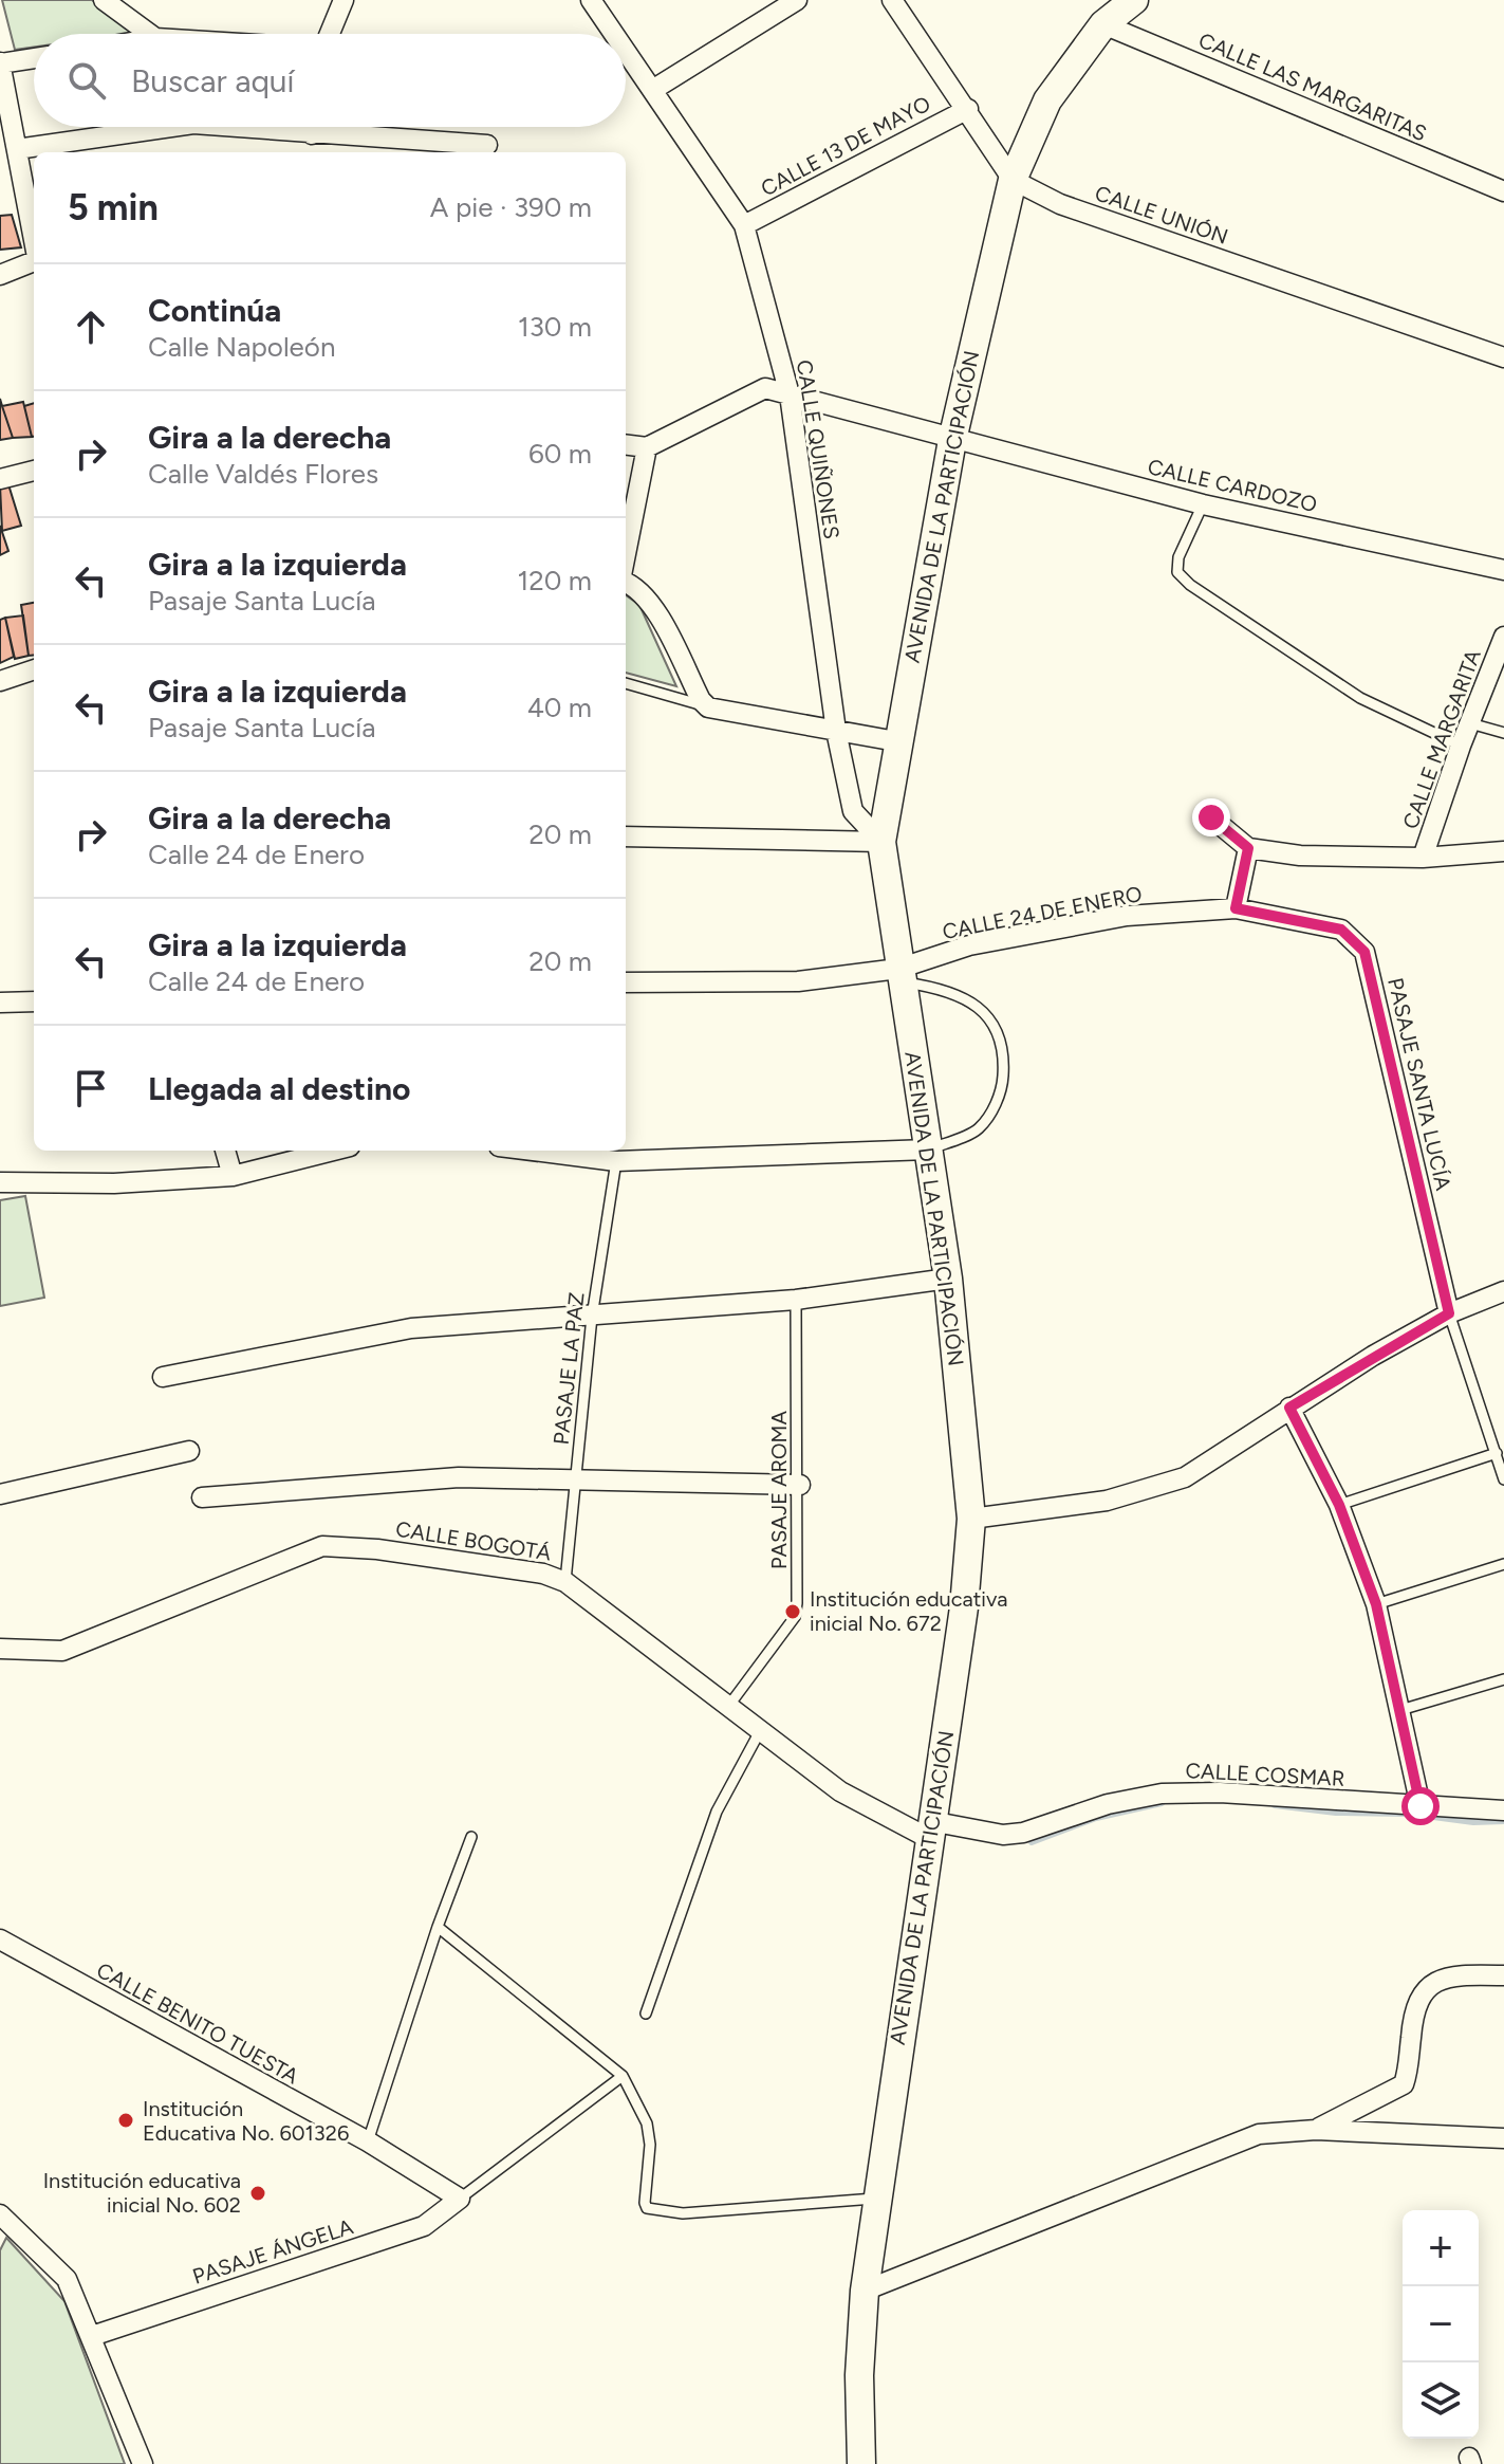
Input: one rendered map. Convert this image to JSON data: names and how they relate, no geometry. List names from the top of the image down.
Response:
{
  "streets": {
    "main road": ["AVENIDA DE LA PARTICIPACIÓN"],
    "street": [
      "CALLE LAS MARGARITAS",
      "CALLE 13 DE MAYO",
      "CALLE UNIÓN",
      "CALLE QUIÑONES",
      "CALLE CARDOZO",
      "CALLE MARGARITA",
      "CALLE 24 DE ENERO",
      "PASAJE SANTA LUCÍA",
      "CALLE BOGOTÁ",
      "CALLE COSMAR",
      "CALLE BENITO TUESTA",
      "PASAJE ÁNGELA"
    ],
    "lane": ["PASAJE LA PAZ", "PASAJE AROMA"]
  },
  "crossings": [
    ["CALLE LAS MARGARITAS", "AVENIDA DE LA PARTICIPACIÓN"],
    ["CALLE 13 DE MAYO", "CALLE QUIÑONES"],
    ["CALLE UNIÓN", "AVENIDA DE LA PARTICIPACIÓN"],
    ["CALLE QUIÑONES", "CALLE CARDOZO"],
    ["CALLE QUIÑONES", "AVENIDA DE LA PARTICIPACIÓN"],
    ["CALLE CARDOZO", "AVENIDA DE LA PARTICIPACIÓN"],
    ["AVENIDA DE LA PARTICIPACIÓN", "CALLE 24 DE ENERO"],
    ["AVENIDA DE LA PARTICIPACIÓN", "CALLE BOGOTÁ"],
    ["AVENIDA DE LA PARTICIPACIÓN", "CALLE COSMAR"],
    ["CALLE 24 DE ENERO", "PASAJE SANTA LUCÍA"],
    ["PASAJE LA PAZ", "CALLE BOGOTÁ"],
    ["PASAJE AROMA", "CALLE BOGOTÁ"],
    ["CALLE BOGOTÁ", "CALLE COSMAR"],
    ["CALLE BENITO TUESTA", "PASAJE ÁNGELA"]
  ],
  "places": ["Institución educativa inicial No. 672", "Institución Educativa No. 601326", "Institución educativa inicial No. 602"],
  "page": {
    "search": "Buscar aquí",
    "heading": ["5 min", "A pie · 390 m"],
    "list": [
      ["Continúa", "Calle Napoleón", "130 m"],
      ["Gira a la derecha", "Calle Valdés Flores", "60 m"],
      ["Gira a la izquierda", "Pasaje Santa Lucía", "120 m"],
      ["Gira a la izquierda", "Pasaje Santa Lucía", "40 m"],
      ["Gira a la derecha", "Calle 24 de Enero", "20 m"],
      ["Gira a la izquierda", "Calle 24 de Enero", "20 m"],
      "Llegada al destino"
    ],
    "map_buttons": ["+", "−"]
  }
}
